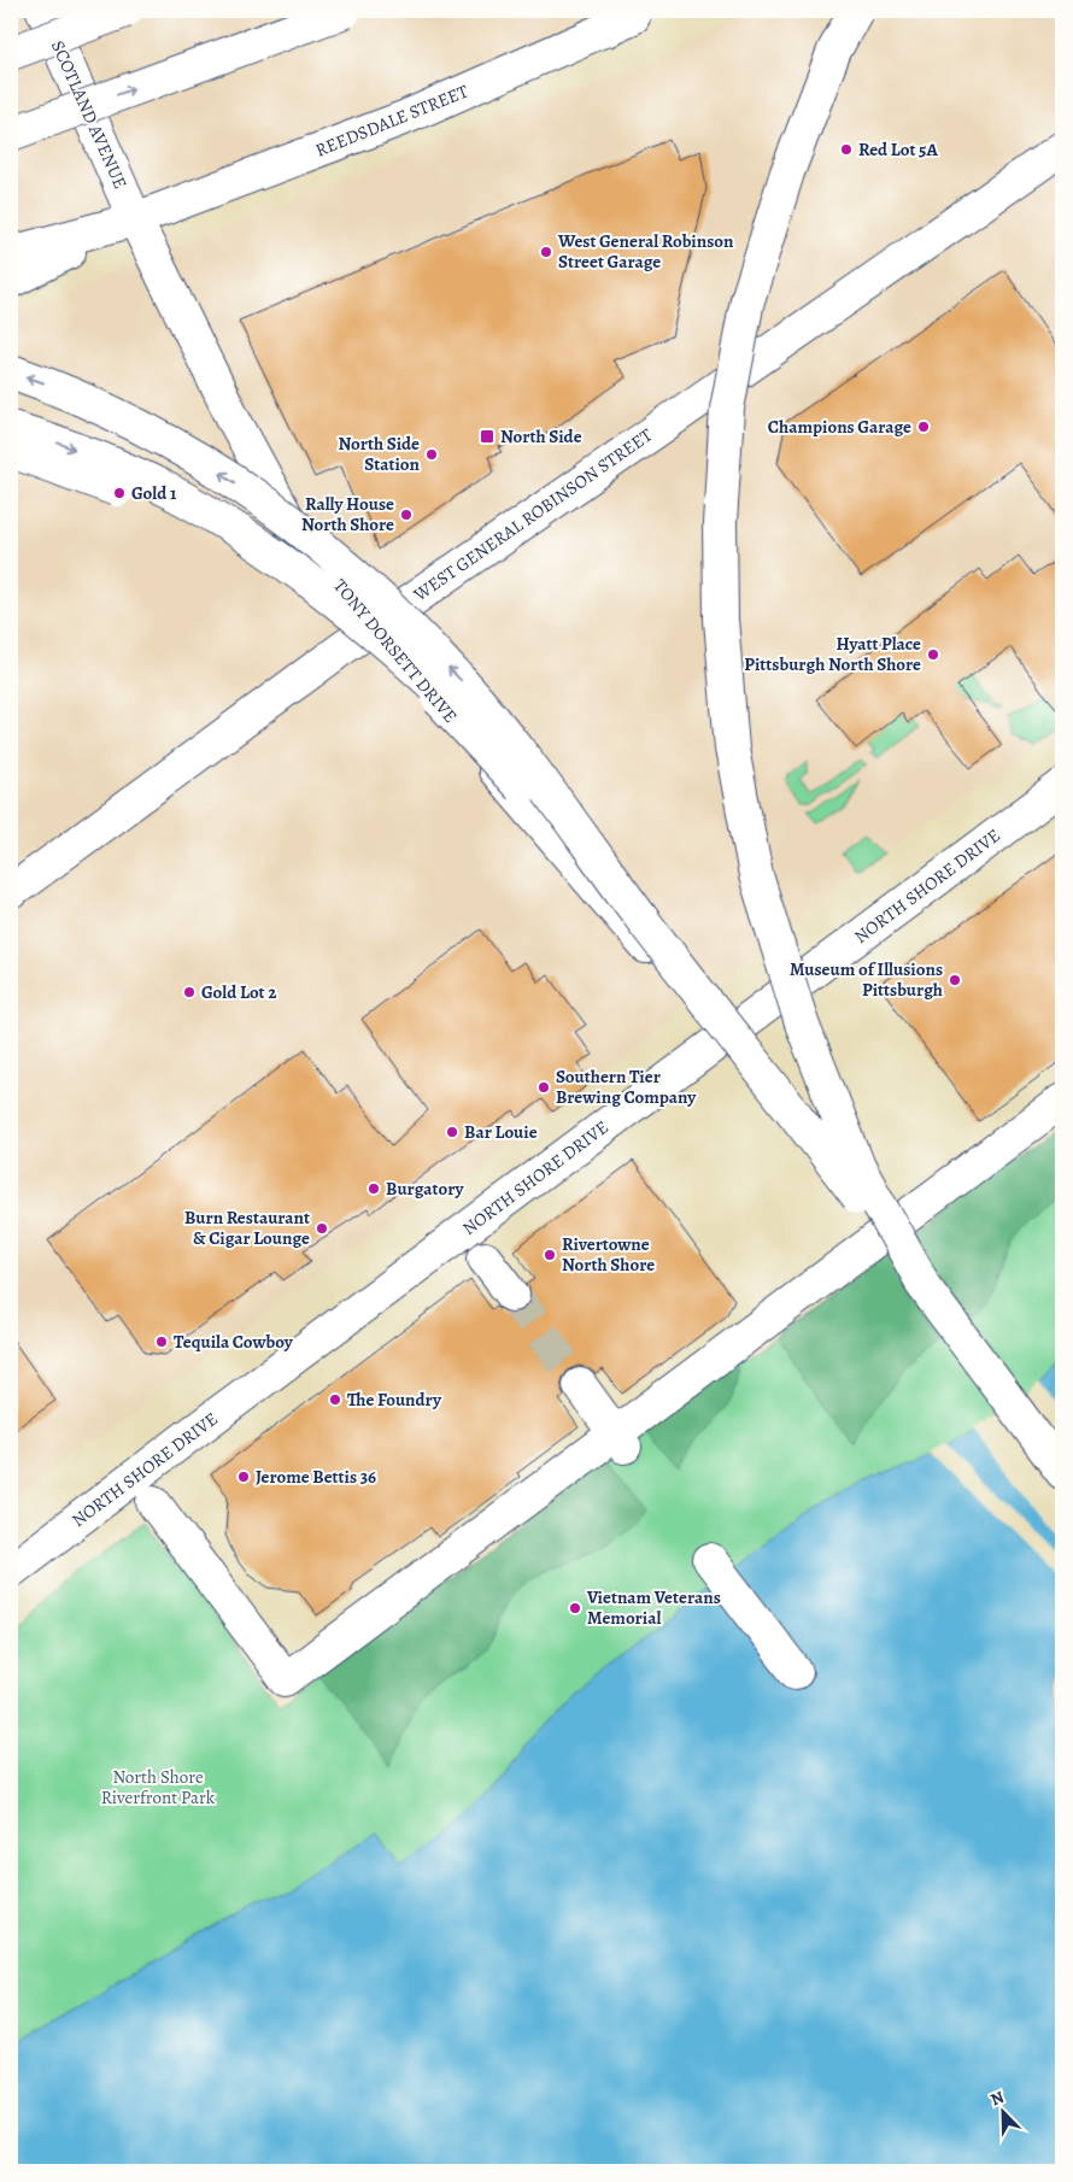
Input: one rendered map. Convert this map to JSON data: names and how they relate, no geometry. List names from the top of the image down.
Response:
{
  "streets": {
    "main road": [
      "SCOTLAND AVENUE",
      "REEDSDALE STREET",
      "WEST GENERAL ROBINSON STREET",
      "TONY DORSETT DRIVE",
      "NORTH SHORE DRIVE"
    ]
  },
  "crossings": [
    ["SCOTLAND AVENUE", "REEDSDALE STREET"],
    ["SCOTLAND AVENUE", "TONY DORSETT DRIVE"],
    ["REEDSDALE STREET", "TONY DORSETT DRIVE"],
    ["WEST GENERAL ROBINSON STREET", "TONY DORSETT DRIVE"],
    ["TONY DORSETT DRIVE", "NORTH SHORE DRIVE"]
  ],
  "parks": ["North Shore Riverfront Park"],
  "places": {
    "other": [
      "Red Lot 5A",
      "West General Robinson Street Garage",
      "Champions Garage",
      "North Side Station",
      "Gold 1",
      "Rally House North Shore",
      "Hyatt Place Pittsburgh North Shore",
      "Museum of Illusions Pittsburgh",
      "Gold Lot 2",
      "Southern Tier Brewing Company",
      "Bar Louie",
      "Burgatory",
      "Burn Restaurant & Cigar Lounge",
      "Rivertowne North Shore",
      "Tequila Cowboy",
      "The Foundry",
      "Jerome Bettis 36",
      "Vietnam Veterans Memorial"
    ],
    "transit": ["North Side"]
  },
  "north": "top left"
}
